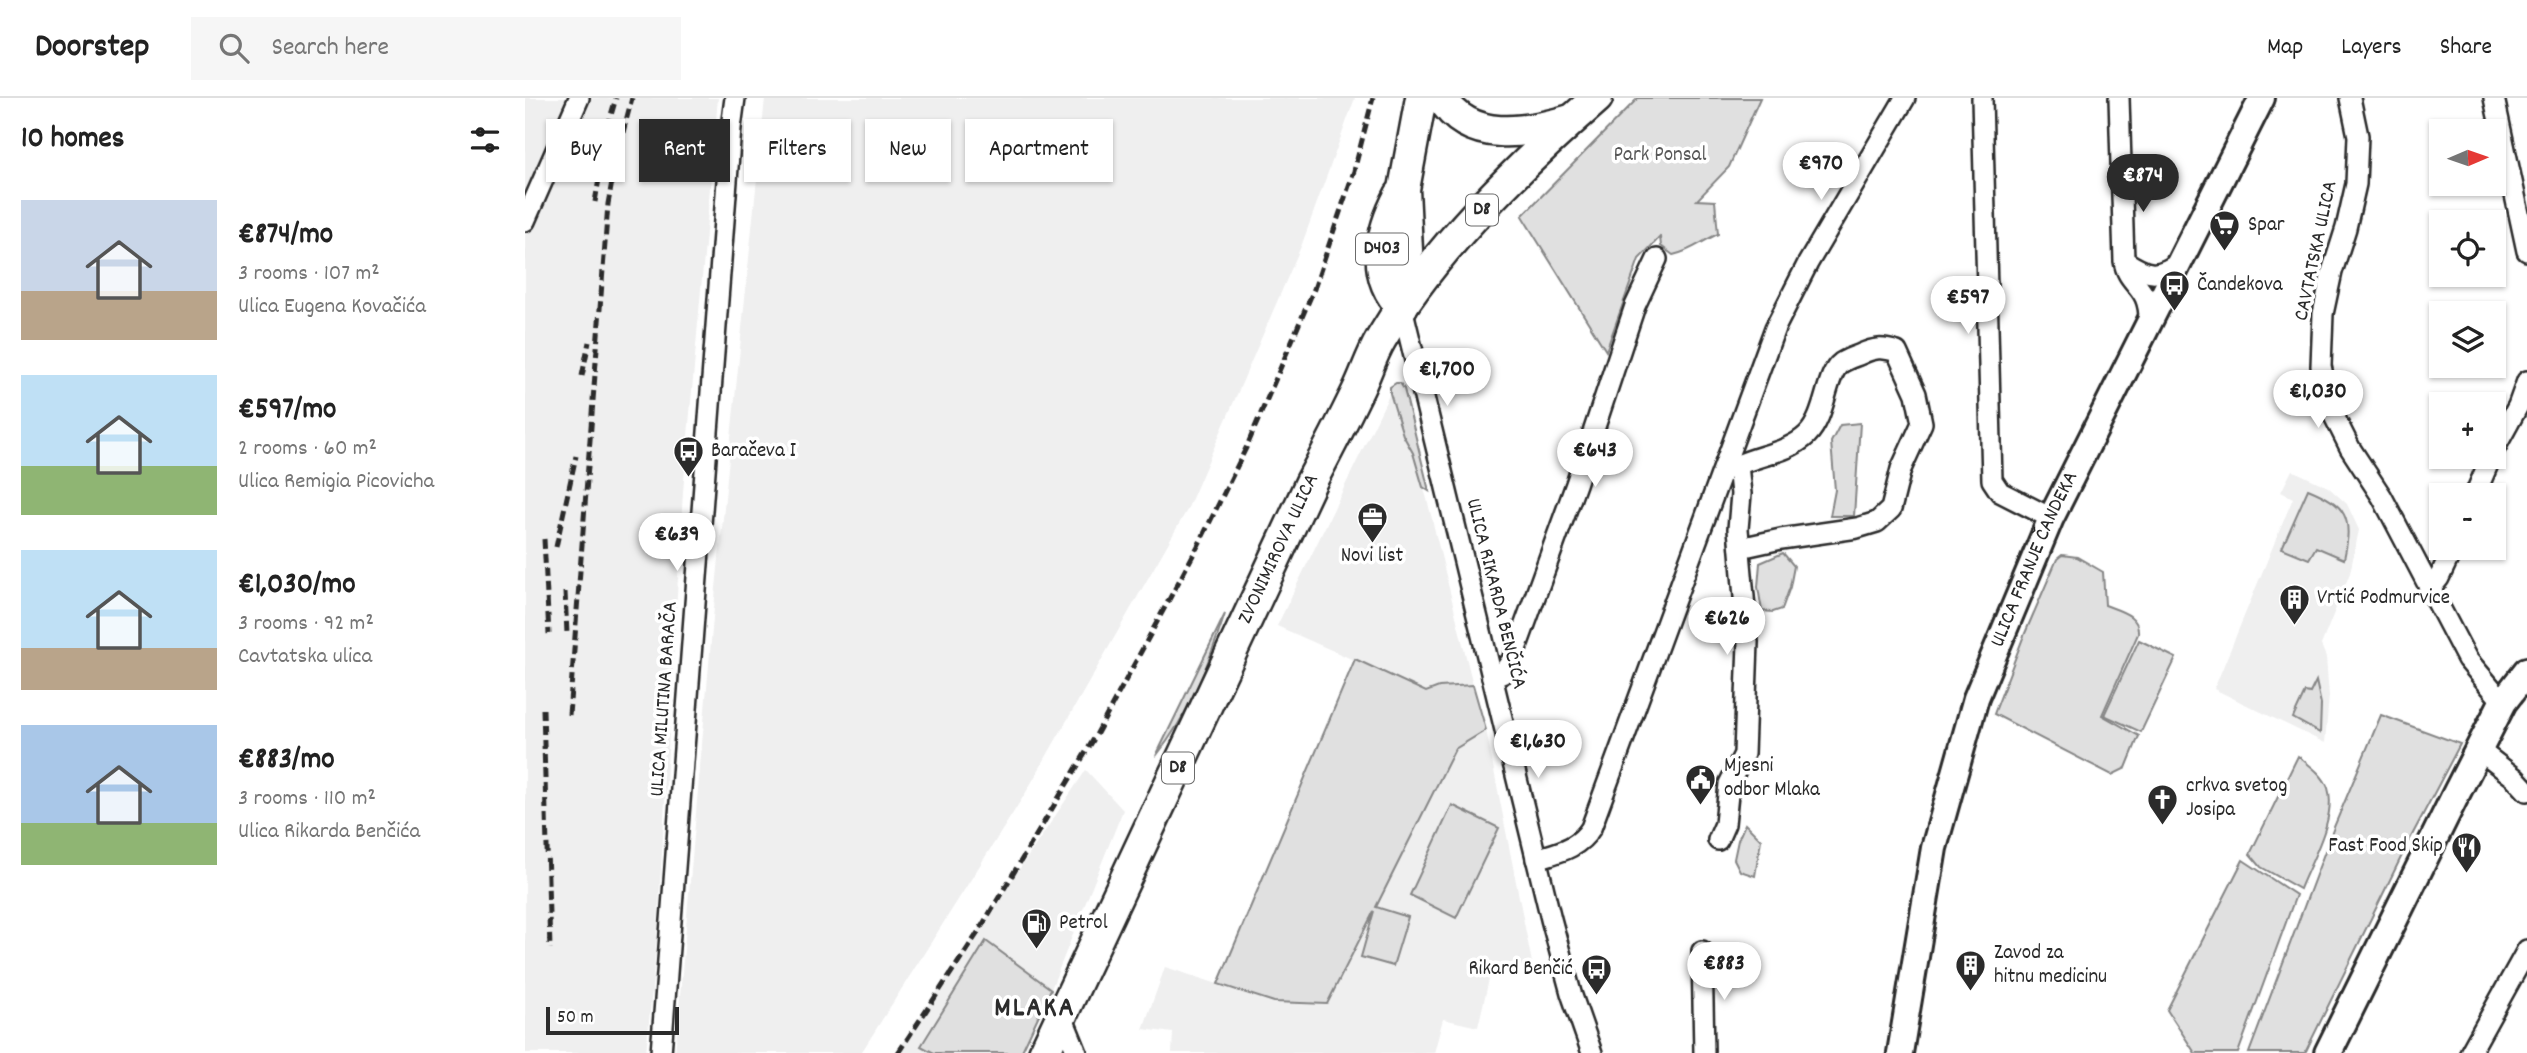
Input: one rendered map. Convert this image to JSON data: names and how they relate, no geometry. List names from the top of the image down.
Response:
{
  "streets": {
    "main road": ["D8", "D403", "ZVONIMIROVA ULICA"],
    "street": [
      "CAVTATSKA ULICA",
      "ULICA FRANJE ČANDEKA",
      "ULICA RIKARDA BENČIĆA",
      "ULICA MILUTINA BARAČA"
    ]
  },
  "crossings": [
    ["D403", "ZVONIMIROVA ULICA"],
    ["D403", "ULICA RIKARDA BENČIĆA"],
    ["ZVONIMIROVA ULICA", "ULICA RIKARDA BENČIĆA"]
  ],
  "districts": ["MLAKA"],
  "parks": ["Park Ponsal"],
  "places": {
    "supermarket": ["Spar"],
    "bus stop": ["Čandekova", "Baračeva I", "Rikard Benčić"],
    "office": ["Novi list"],
    "building": ["Vrtić Podmurvice", "Zavod za hitnu medicinu"],
    "public building": ["Mjesni odbor Mlaka"],
    "church": ["crkva svetog Josipa"],
    "restaurant": ["Fast Food Skip"],
    "fuel station": ["Petrol"]
  },
  "scale_bar": "50 m",
  "north": "right",
  "page": {
    "header": "Doorstep",
    "search": "Search here",
    "nav": ["Map", "Layers", "Share"],
    "heading": "10 homes",
    "map_buttons": ["+", "−"],
    "chip": [
      "Buy",
      "Rent",
      "Filters",
      "New",
      "Apartment"
    ],
    "price": [
      "€970",
      "€874",
      "€597",
      "€1,700",
      "€1,030",
      "€643",
      "€639",
      "€626",
      "€1,630",
      "€883"
    ],
    "list": [
      {
        "name": "€874/mo",
        "note": "3 rooms · 107 m² · Ulica Eugena Kovačića"
      },
      {
        "name": "€597/mo",
        "note": "2 rooms · 60 m² · Ulica Remigia Picovicha"
      },
      {
        "name": "€1,030/mo",
        "note": "3 rooms · 92 m² · Cavtatska ulica"
      },
      {
        "name": "€883/mo",
        "note": "3 rooms · 110 m² · Ulica Rikarda Benčića"
      }
    ],
    "scale": "50 m"
  }
}
